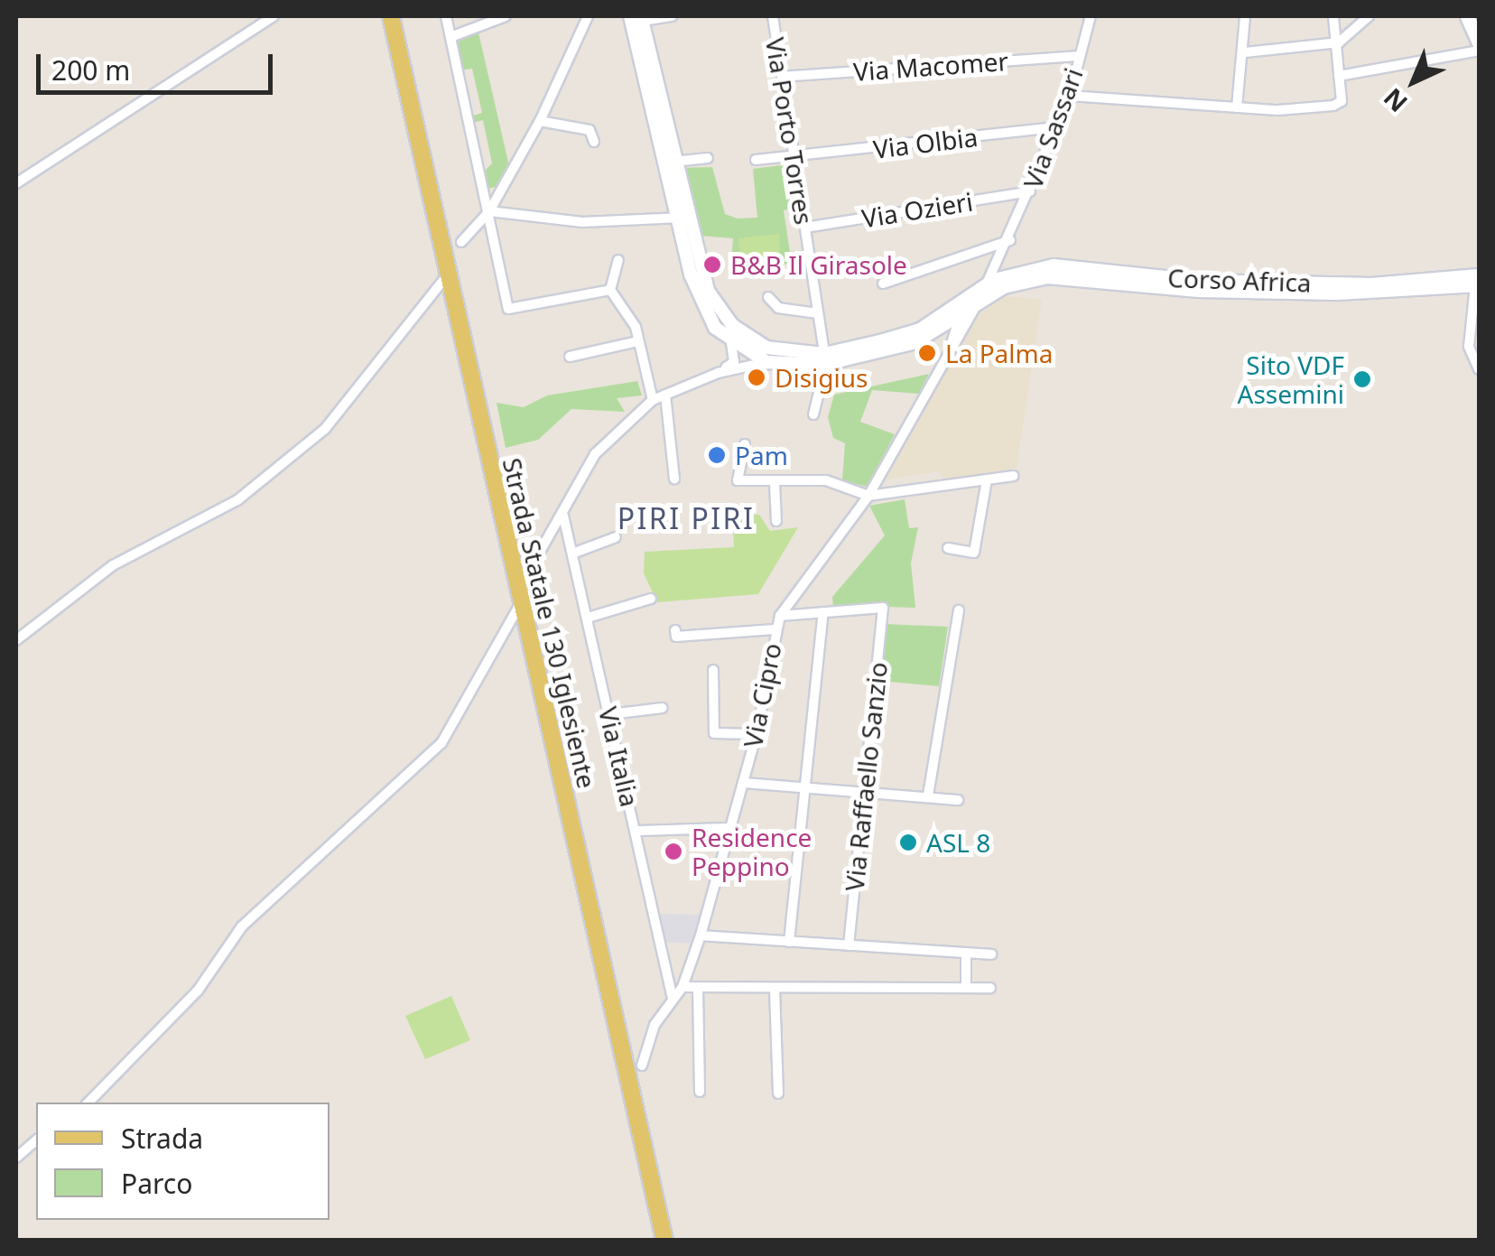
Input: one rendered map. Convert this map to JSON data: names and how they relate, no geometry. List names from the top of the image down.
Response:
{
  "streets": {
    "main road": ["Strada Statale 130 Iglesiente"],
    "street": [
      "Via Macomer",
      "Via Sassari",
      "Via Porto Torres",
      "Via Olbia",
      "Via Ozieri",
      "Corso Africa",
      "Via Cipro",
      "Via Italia",
      "Via Raffaello Sanzio"
    ]
  },
  "crossings": [
    ["Via Macomer", "Via Sassari"],
    ["Via Macomer", "Via Porto Torres"],
    ["Via Sassari", "Via Olbia"],
    ["Via Sassari", "Via Ozieri"],
    ["Via Sassari", "Corso Africa"],
    ["Via Sassari", "Via Cipro"],
    ["Via Porto Torres", "Via Olbia"],
    ["Via Porto Torres", "Via Ozieri"],
    ["Via Porto Torres", "Corso Africa"],
    ["Corso Africa", "Via Cipro"],
    ["Via Cipro", "Via Italia"]
  ],
  "districts": ["PIRI PIRI"],
  "places": [
    "B&B Il Girasole",
    "La Palma",
    "Disigius",
    "Sito VDF Assemini",
    "Pam",
    "ASL 8",
    "Residence Peppino"
  ],
  "legend": ["Strada", "Parco"],
  "scale_bar": "200 m",
  "north": "bottom left"
}
